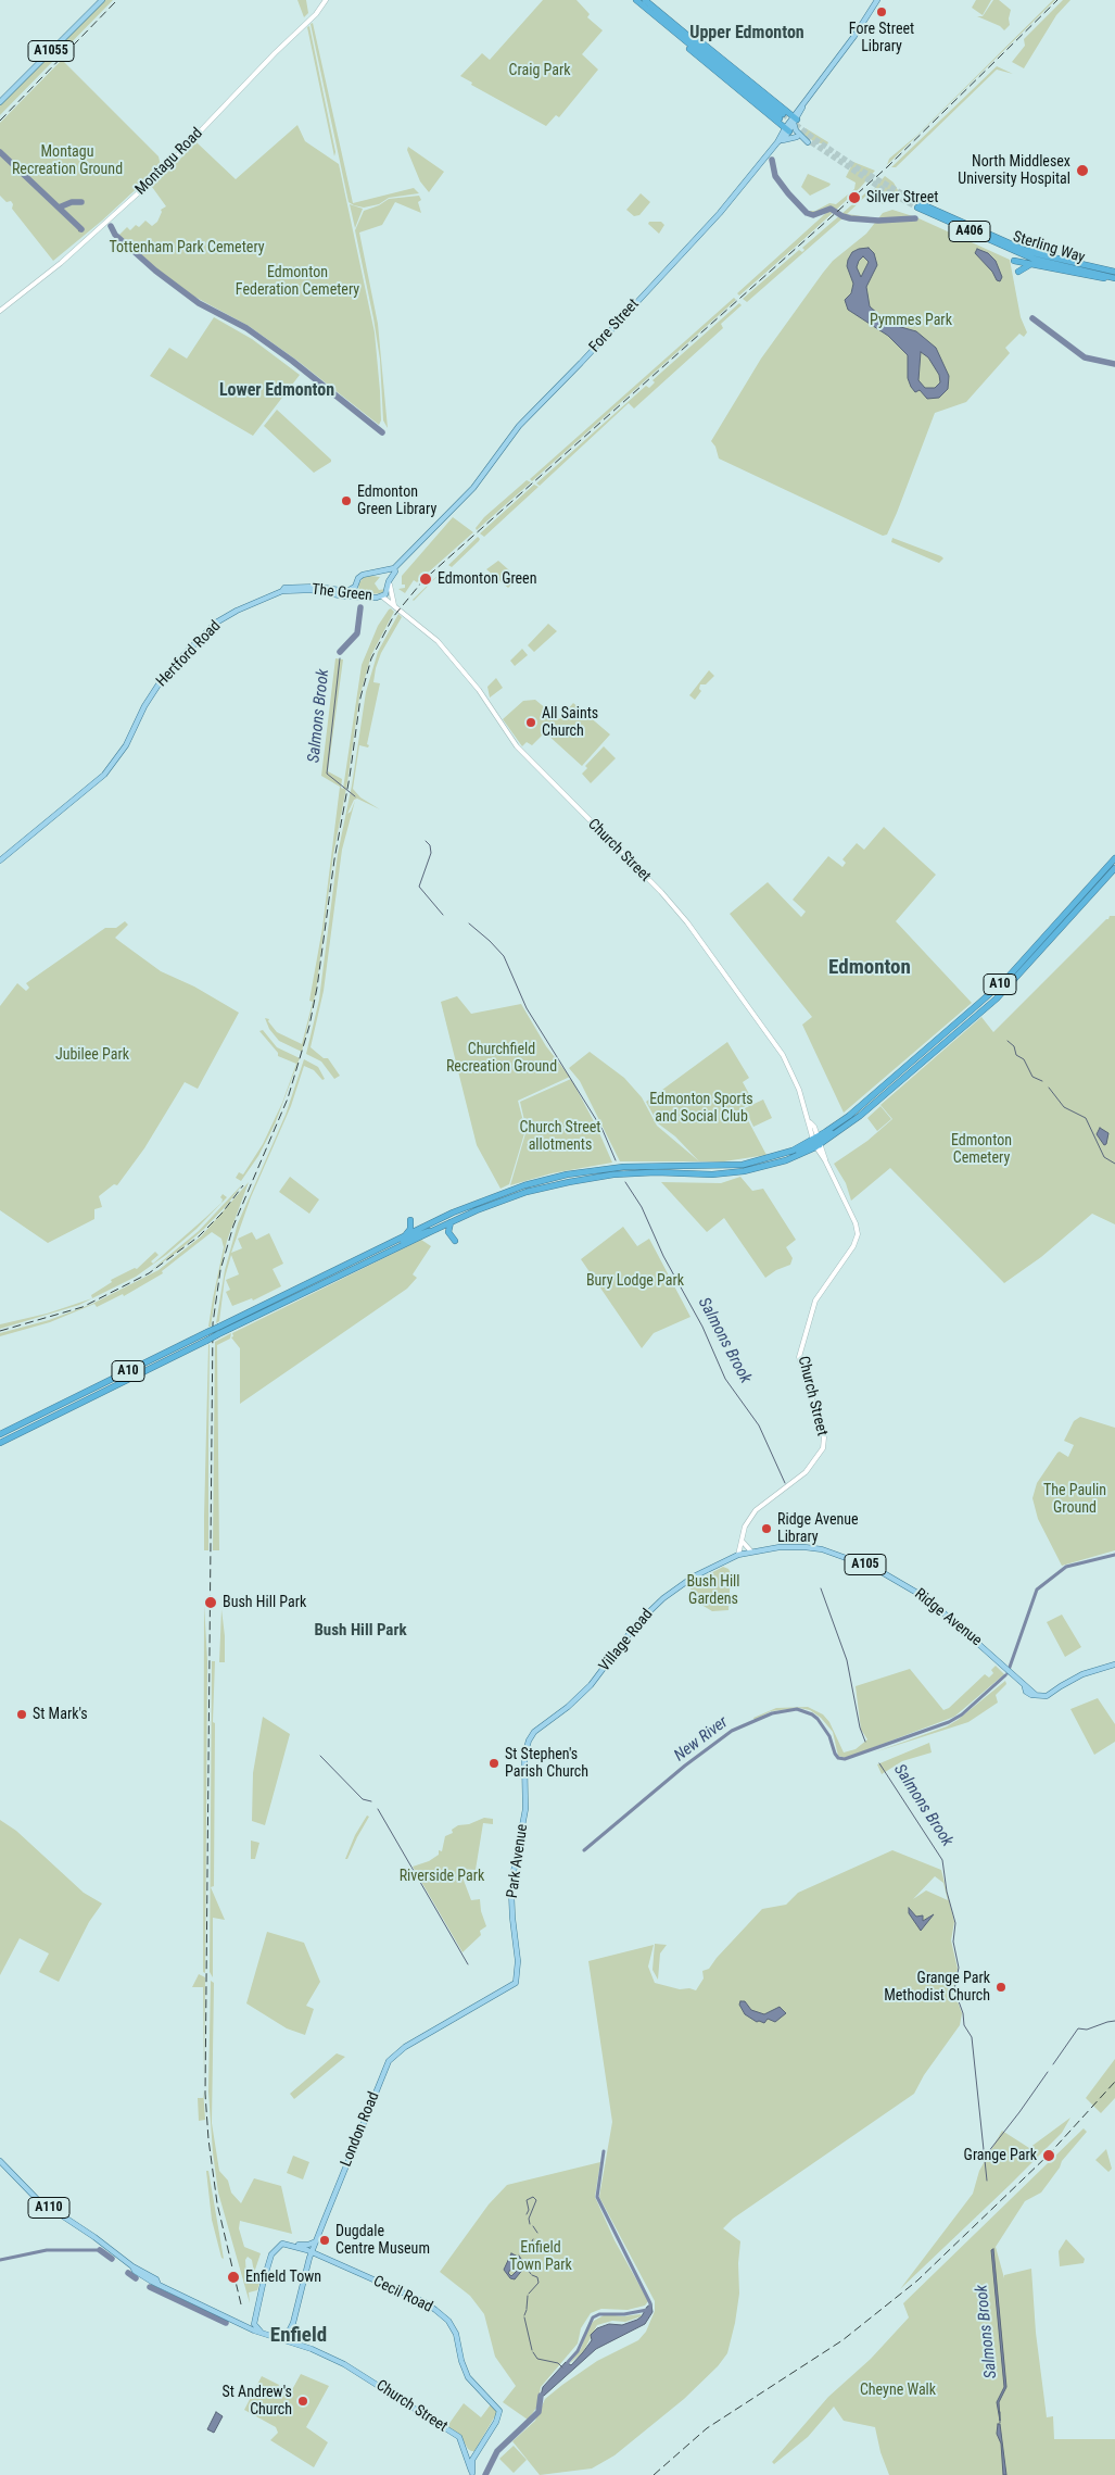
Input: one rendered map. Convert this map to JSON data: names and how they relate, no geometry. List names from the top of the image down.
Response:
{
  "streets": {
    "highway": ["A406", "Sterling Way", "A10"],
    "main road": [
      "A1055",
      "Montagu Road",
      "Fore Street",
      "The Green",
      "Hertford Road",
      "Church Street",
      "A105",
      "Ridge Avenue",
      "Village Road",
      "Park Avenue",
      "London Road",
      "A110",
      "Cecil Road"
    ]
  },
  "crossings": [
    ["A406", "Sterling Way"],
    ["Fore Street", "The Green"],
    ["The Green", "Hertford Road"],
    ["The Green", "Church Street"],
    ["Church Street", "A10"],
    ["Church Street", "Ridge Avenue"],
    ["Church Street", "Village Road"],
    ["Church Street", "London Road"],
    ["Church Street", "A110"],
    ["Church Street", "Cecil Road"],
    ["Ridge Avenue", "Village Road"],
    ["Village Road", "Park Avenue"],
    ["Park Avenue", "London Road"],
    ["London Road", "Cecil Road"]
  ],
  "districts": [
    "Upper Edmonton",
    "Lower Edmonton",
    "Edmonton",
    "Bush Hill Park",
    "Enfield"
  ],
  "water": ["Salmons Brook", "New River"],
  "parks": [
    "Craig Park",
    "Montagu Recreation Ground",
    "Tottenham Park Cemetery",
    "Edmonton Federation Cemetery",
    "Pymmes Park",
    "Churchfield Recreation Ground",
    "Jubilee Park",
    "Edmonton Sports and Social Club",
    "Church Street allotments",
    "Edmonton Cemetery",
    "Bury Lodge Park",
    "The Paulin Ground",
    "Bush Hill Gardens",
    "Riverside Park",
    "Enfield Town Park",
    "Cheyne Walk"
  ],
  "places": [
    "Fore Street Library",
    "North Middlesex University Hospital",
    "Silver Street",
    "Edmonton Green Library",
    "Edmonton Green",
    "All Saints Church",
    "Ridge Avenue Library",
    "Bush Hill Park",
    "St Mark's",
    "St Stephen's Parish Church",
    "Grange Park Methodist Church",
    "Grange Park",
    "Dugdale Centre Museum",
    "Enfield Town",
    "St Andrew's Church"
  ]
}
